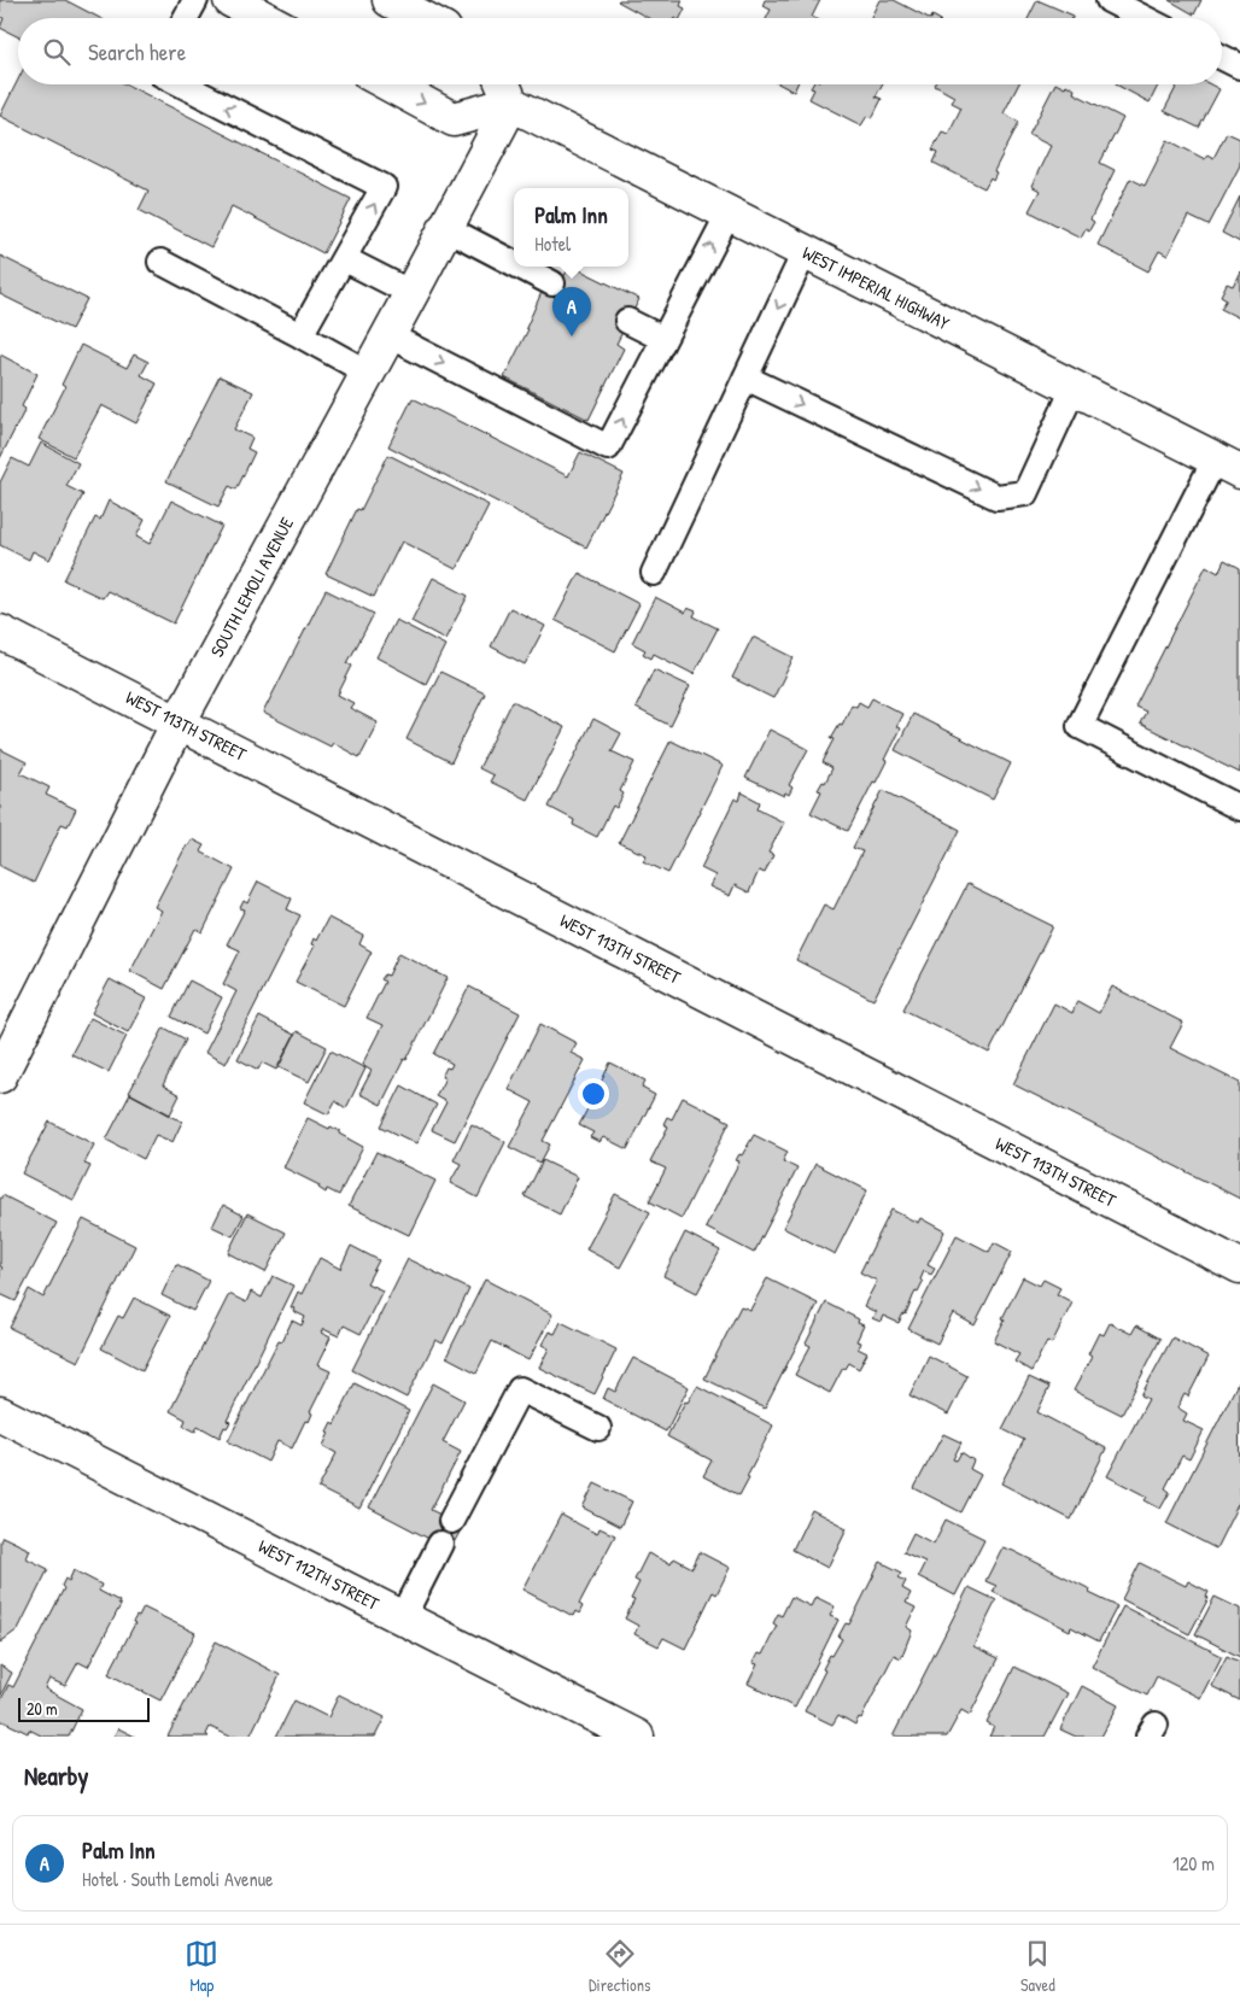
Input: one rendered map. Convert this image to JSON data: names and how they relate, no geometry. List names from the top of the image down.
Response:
{
  "streets": {
    "street": [
      "WEST IMPERIAL HIGHWAY",
      "SOUTH LEMOLI AVENUE",
      "WEST 113TH STREET",
      "WEST 112TH STREET"
    ]
  },
  "crossings": [
    ["WEST IMPERIAL HIGHWAY", "SOUTH LEMOLI AVENUE"],
    ["SOUTH LEMOLI AVENUE", "WEST 113TH STREET"]
  ],
  "scale_bar": "20 m",
  "page": {
    "search": "Search here",
    "popup": ["Palm Inn", "Hotel"],
    "pins": "A",
    "scale": "20 m",
    "heading": "Nearby",
    "list": [
      {
        "mark": "A",
        "name": "Palm Inn",
        "note": "Hotel · South Lemoli Avenue",
        "value": "120 m"
      }
    ],
    "nav": ["Map", "Directions", "Saved"]
  }
}
